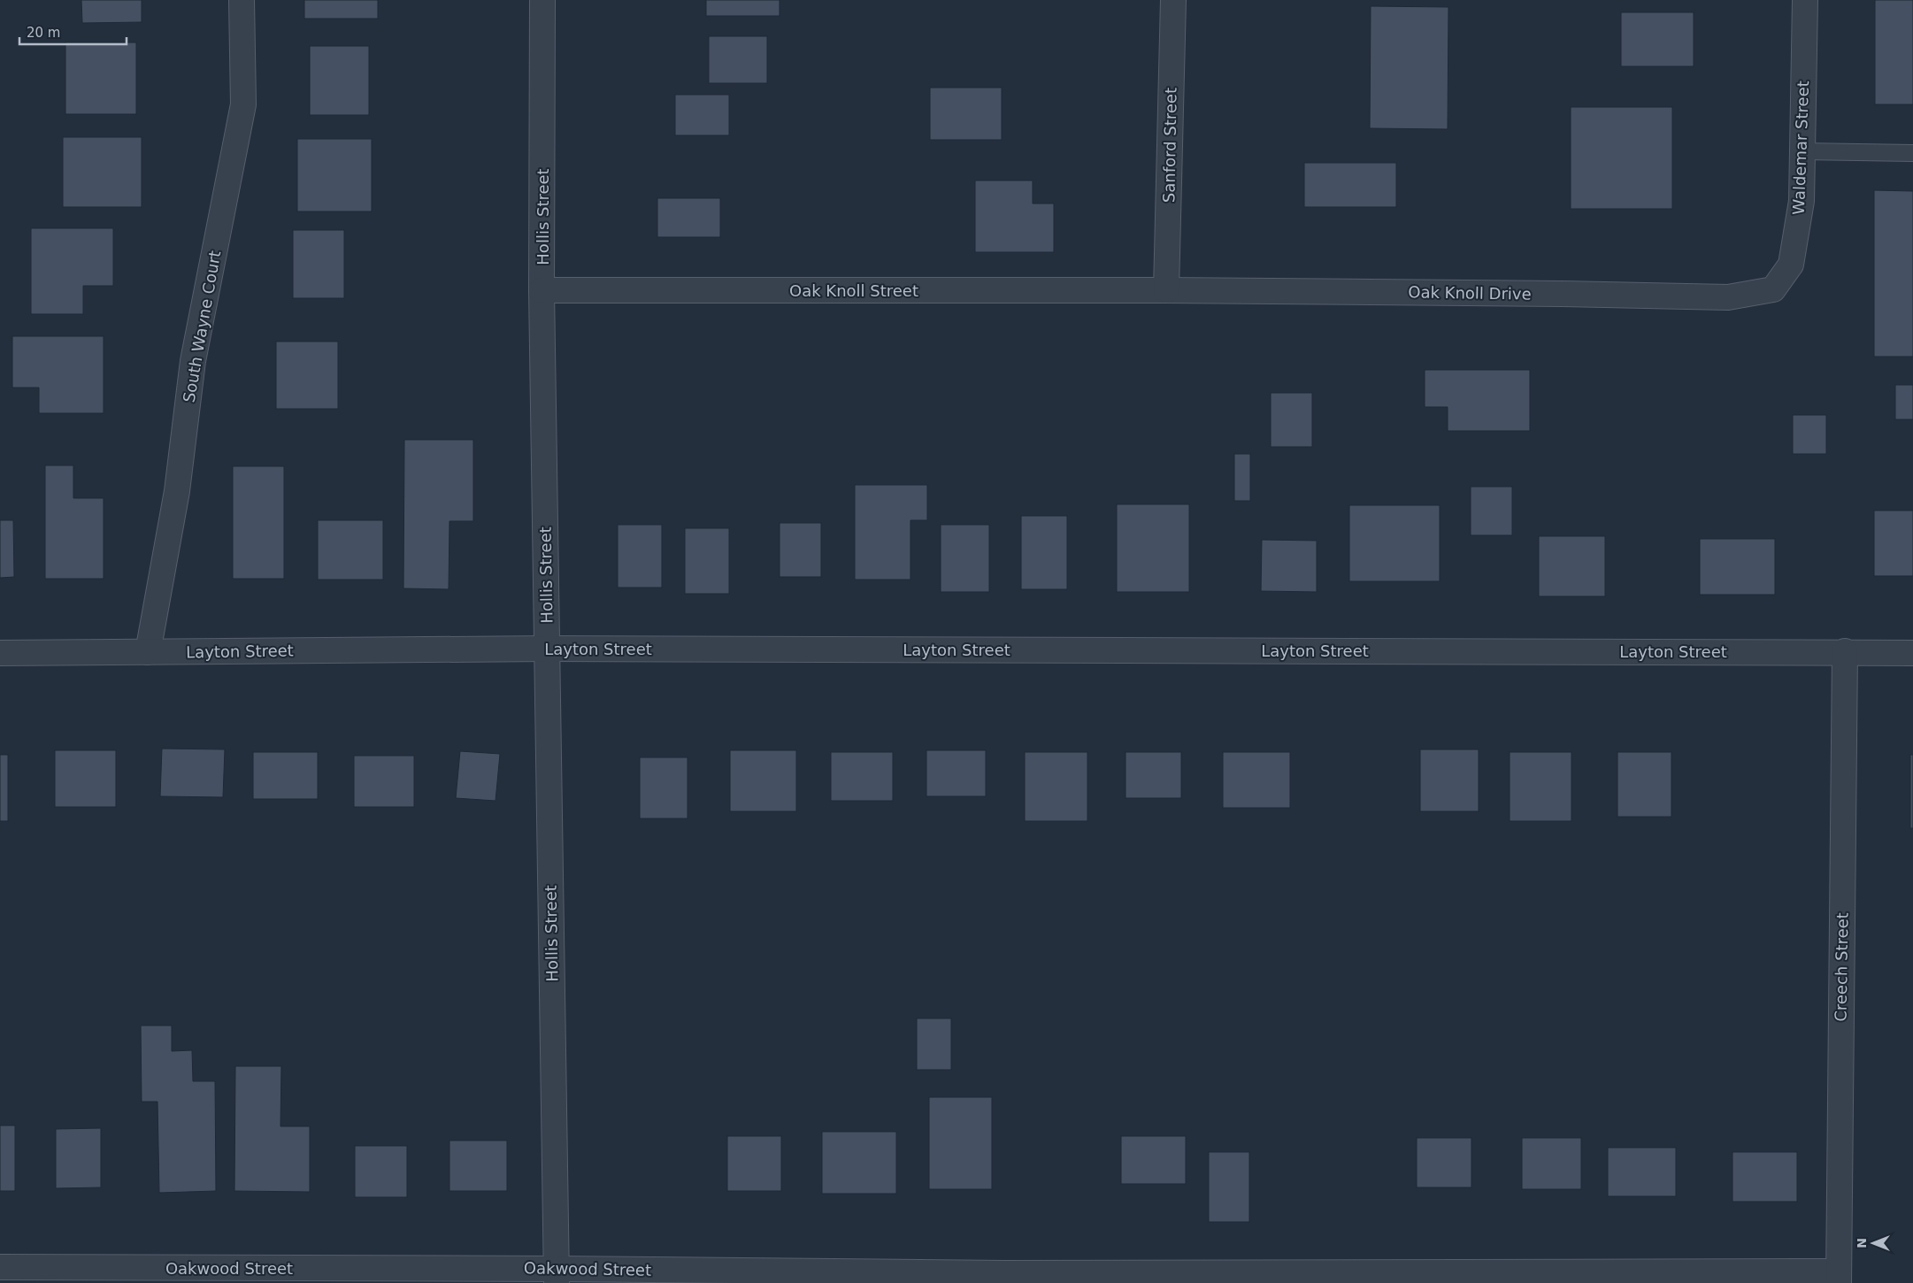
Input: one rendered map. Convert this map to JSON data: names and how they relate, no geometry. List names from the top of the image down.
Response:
{
  "streets": {
    "street": [
      "Sanford Street",
      "Waldemar Street",
      "Hollis Street",
      "Oak Knoll Street",
      "Oak Knoll Drive",
      "South Wayne Court",
      "Layton Street",
      "Creech Street",
      "Oakwood Street"
    ]
  },
  "crossings": [
    ["Sanford Street", "Oak Knoll Street"],
    ["Sanford Street", "Oak Knoll Drive"],
    ["Waldemar Street", "Oak Knoll Drive"],
    ["Hollis Street", "Oak Knoll Street"],
    ["Hollis Street", "Layton Street"],
    ["Hollis Street", "Oakwood Street"],
    ["Oak Knoll Street", "Oak Knoll Drive"],
    ["South Wayne Court", "Layton Street"],
    ["Layton Street", "Creech Street"],
    ["Creech Street", "Oakwood Street"]
  ],
  "scale_bar": "20 m",
  "north": "left"
}
